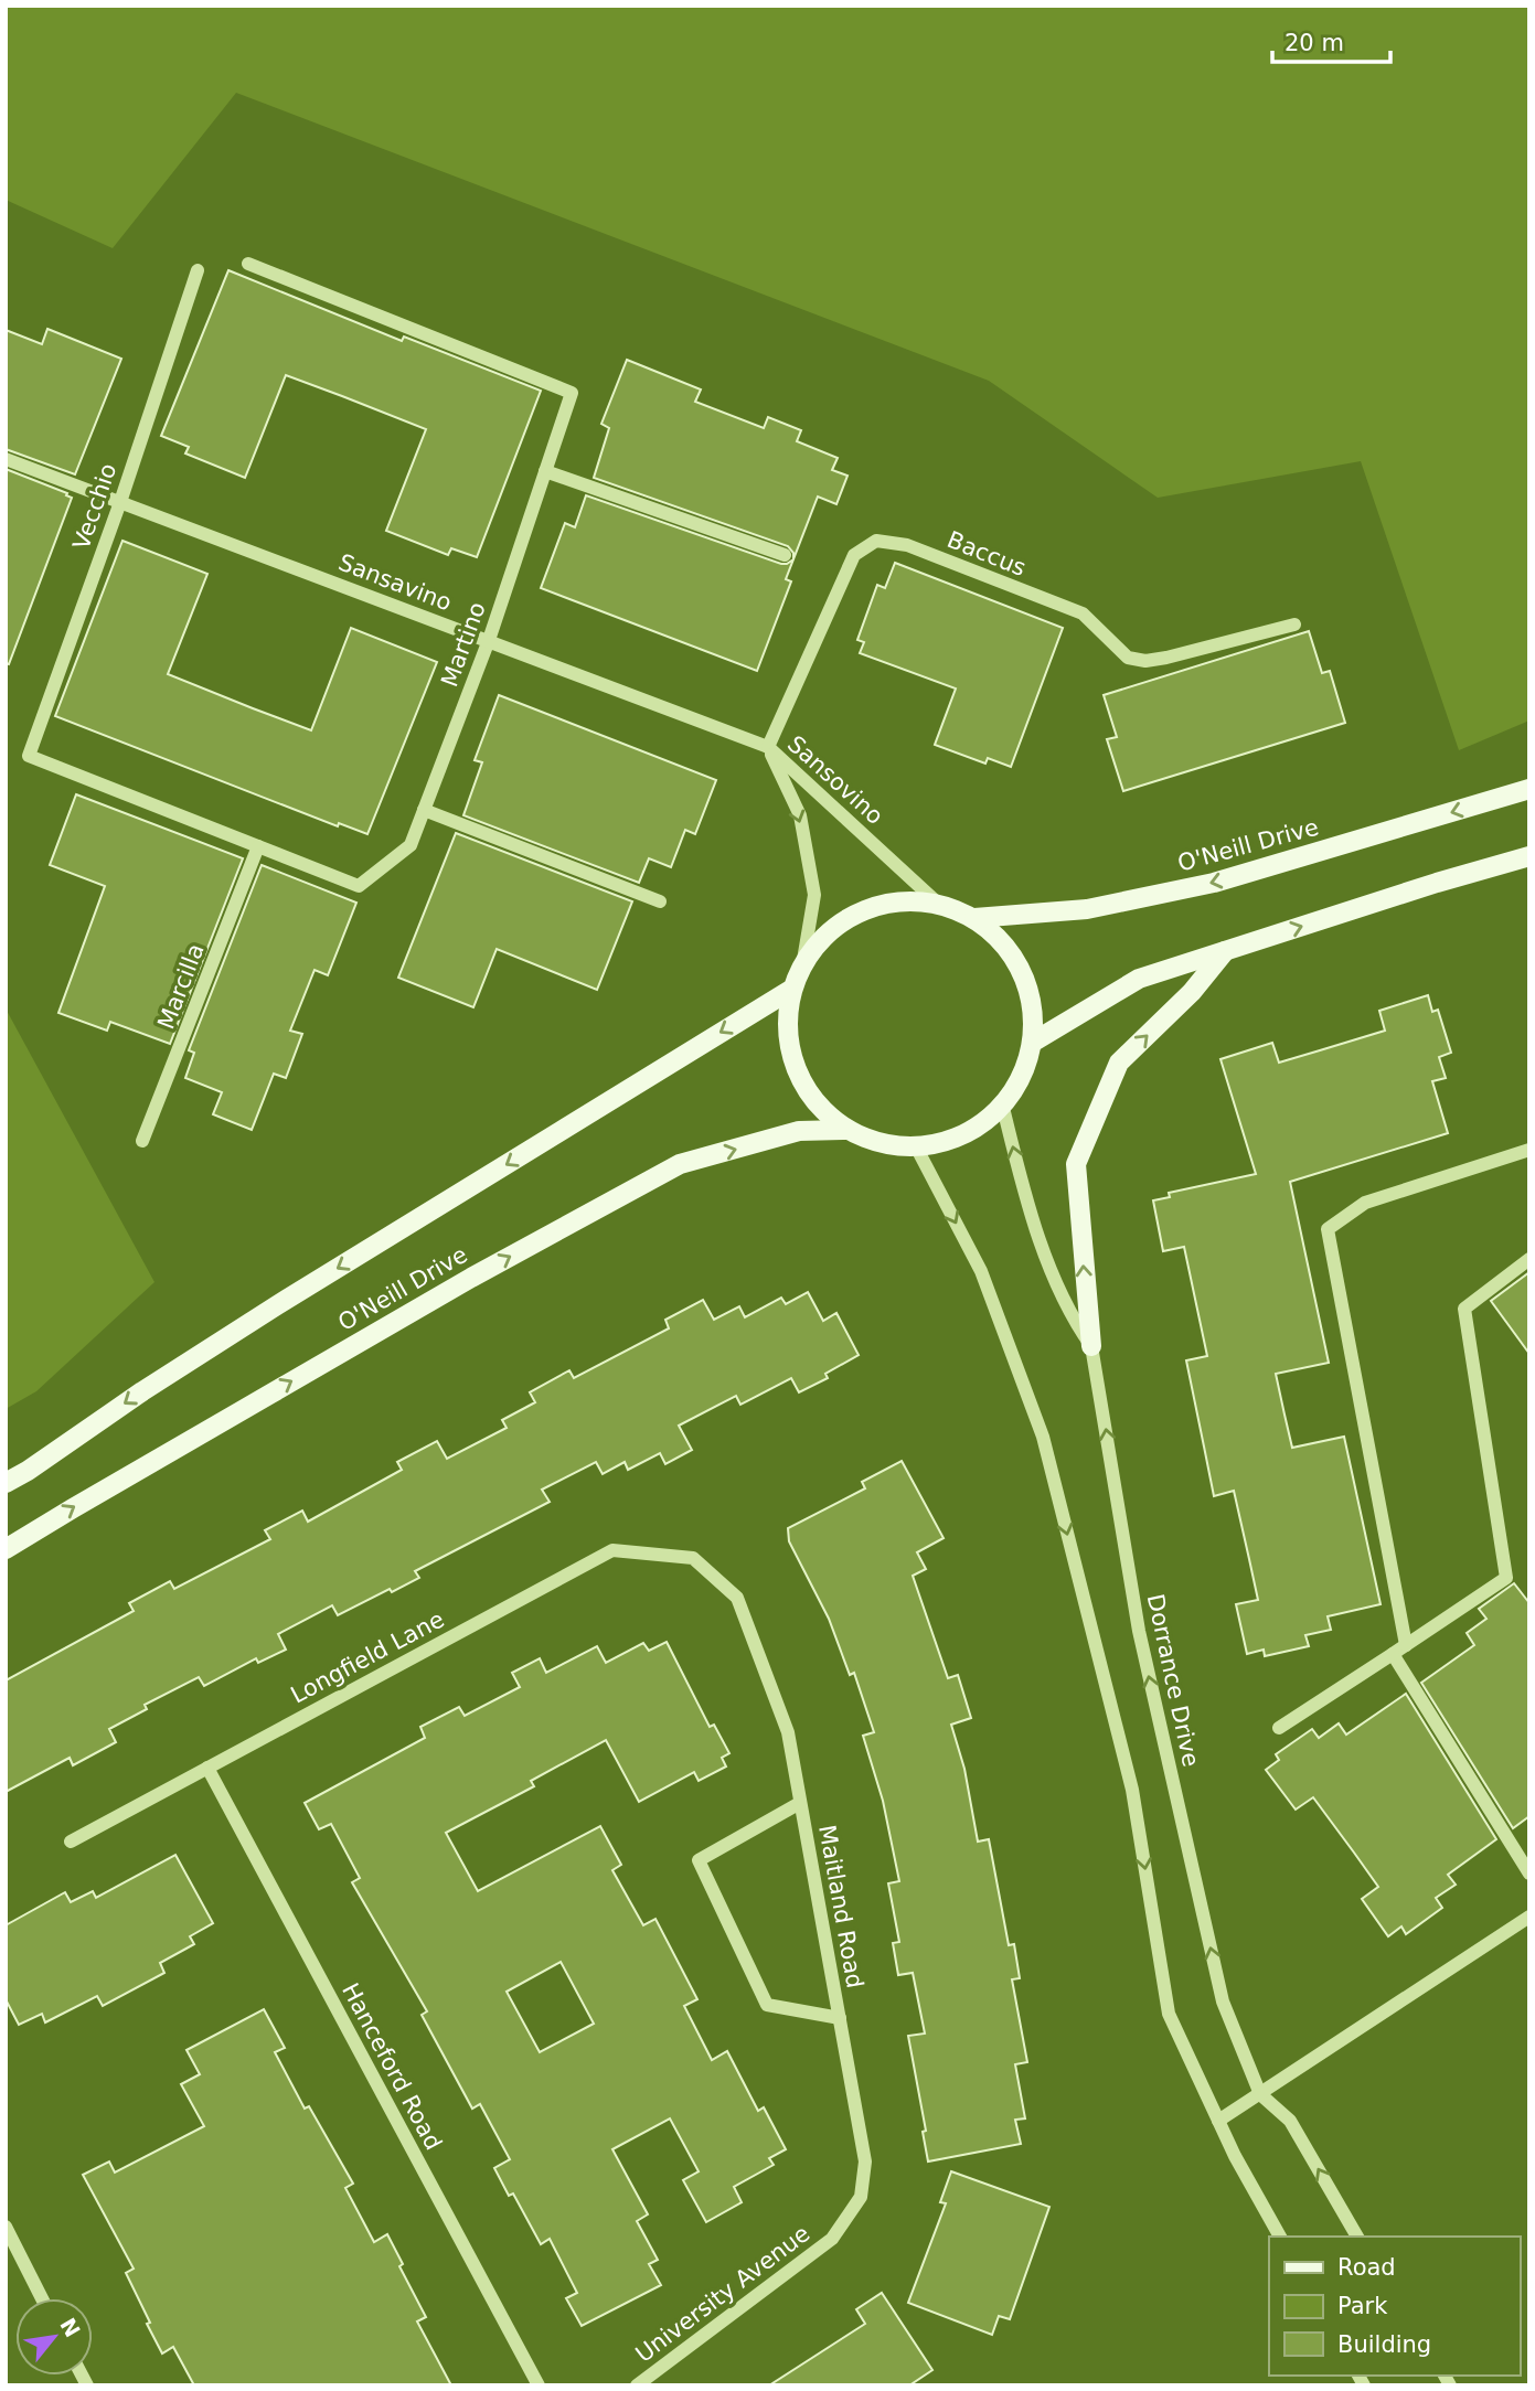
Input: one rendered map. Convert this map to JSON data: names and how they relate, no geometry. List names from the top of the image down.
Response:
{
  "streets": {
    "main road": ["O'Neill Drive"],
    "street": [
      "Vecchio",
      "Baccus",
      "Sansavino",
      "Martino",
      "Sansovino",
      "Marcilla",
      "Longfield Lane",
      "Dorrance Drive",
      "Maitland Road",
      "Hanceford Road",
      "University Avenue"
    ]
  },
  "crossings": [
    ["Vecchio", "Sansavino"],
    ["Vecchio", "Martino"],
    ["Vecchio", "Marcilla"],
    ["Baccus", "Sansavino"],
    ["Baccus", "Sansovino"],
    ["Sansavino", "Martino"],
    ["Sansavino", "Sansovino"],
    ["Martino", "Marcilla"],
    ["Sansovino", "O'Neill Drive"],
    ["Sansovino", "Dorrance Drive"],
    ["O'Neill Drive", "Dorrance Drive"],
    ["Longfield Lane", "Maitland Road"],
    ["Longfield Lane", "Hanceford Road"],
    ["Maitland Road", "University Avenue"]
  ],
  "one_way": ["Sansovino"],
  "legend": ["Road", "Park", "Building"],
  "scale_bar": "20 m",
  "north": "top right"
}
